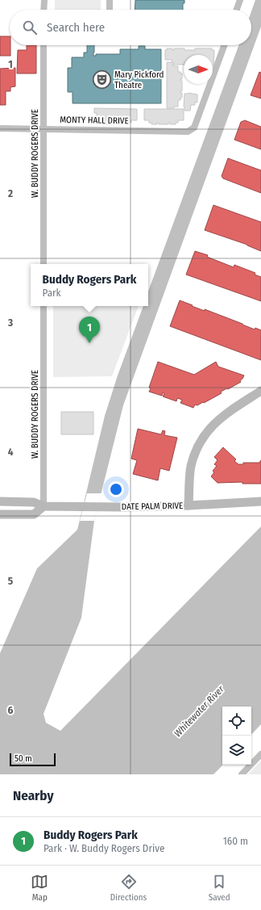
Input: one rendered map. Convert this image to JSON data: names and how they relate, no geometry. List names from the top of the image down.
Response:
{
  "streets": {
    "main road": ["DATE PALM DRIVE"],
    "street": ["MONTY HALL DRIVE", "W. BUDDY ROGERS DRIVE"]
  },
  "crossings": [
    ["MONTY HALL DRIVE", "W. BUDDY ROGERS DRIVE"],
    ["W. BUDDY ROGERS DRIVE", "DATE PALM DRIVE"]
  ],
  "water": ["Whitewater River"],
  "places": {
    "theatre": ["Mary Pickford Theatre"]
  },
  "scale_bar": "50 m",
  "north": "right",
  "page": {
    "search": "Search here",
    "popup": ["Buddy Rogers Park", "Park"],
    "pins": "1",
    "scale": "50 m",
    "heading": "Nearby",
    "list": [
      {
        "mark": "1",
        "name": "Buddy Rogers Park",
        "note": "Park · W. Buddy Rogers Drive",
        "value": "160 m"
      }
    ],
    "nav": ["Map", "Directions", "Saved"]
  },
  "grid": {
    "rows": [
      "1",
      "2",
      "3",
      "4",
      "5",
      "6"
    ]
  }
}
